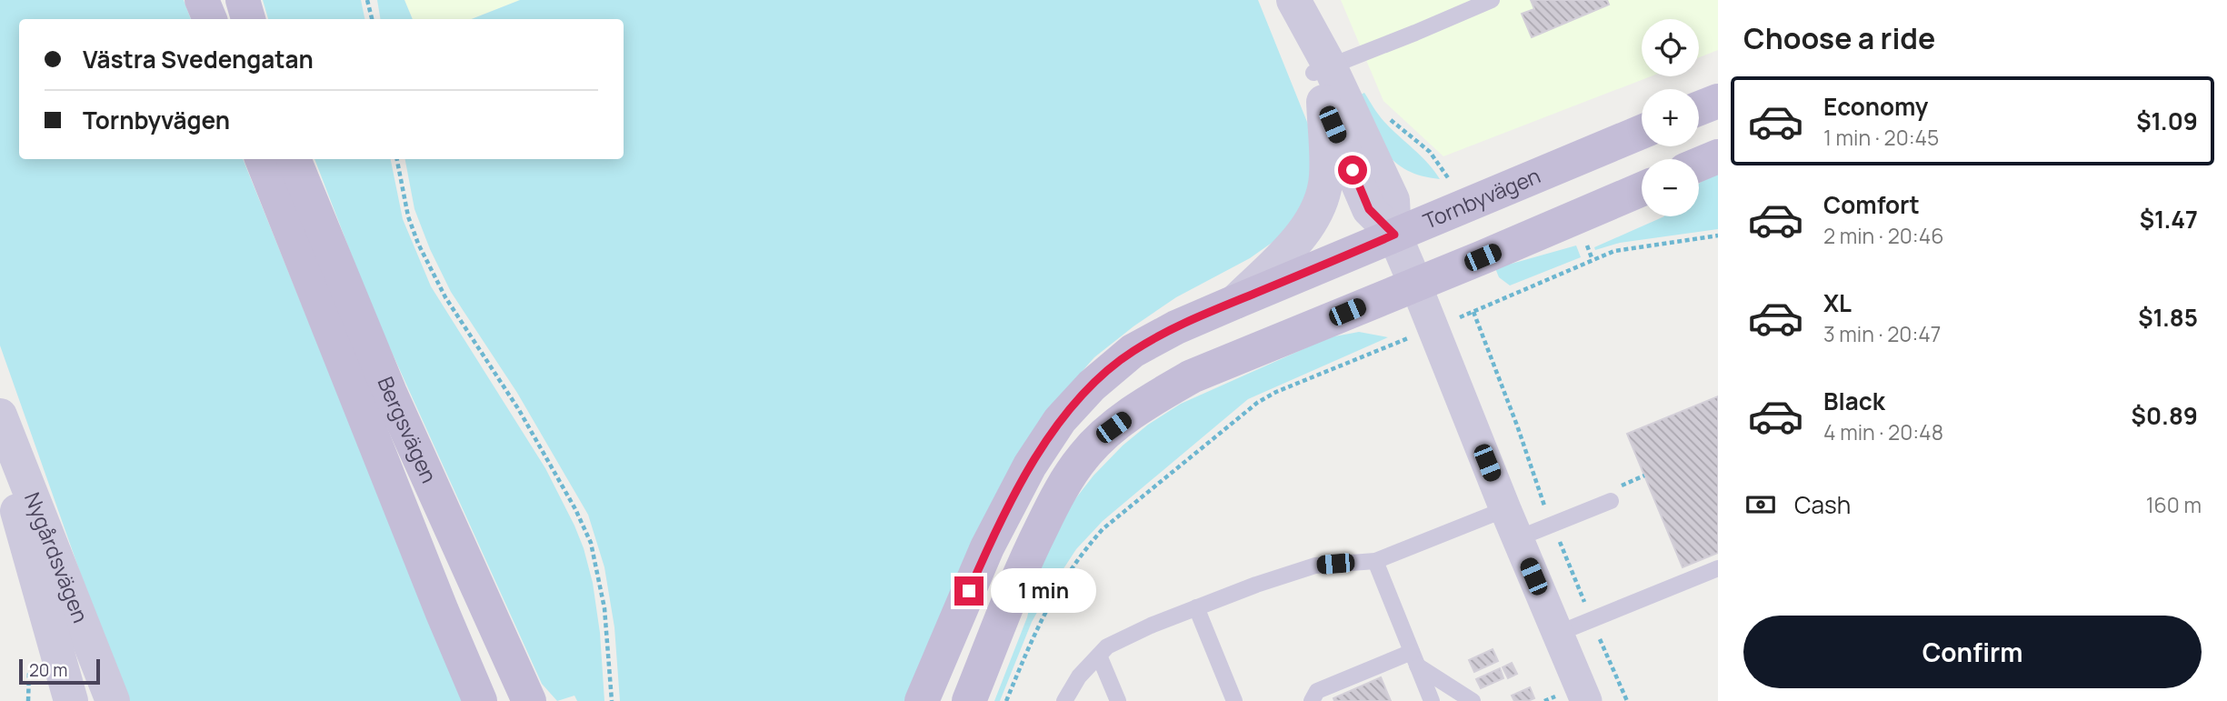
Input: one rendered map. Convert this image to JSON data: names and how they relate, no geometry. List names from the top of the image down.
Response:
{
  "streets": {
    "main road": ["Tornbyvägen", "Bergsvägen"],
    "street": ["Nygårdsvägen"]
  },
  "scale_bar": "20 m",
  "page": {
    "heading": "Choose a ride",
    "map_buttons": ["+", "−"],
    "banner": ["Västra Svedengatan", "Tornbyvägen"],
    "list": [
      {
        "name": "Economy",
        "note": "1 min · 20:45",
        "value": "$1.09"
      },
      {
        "name": "Comfort",
        "note": "2 min · 20:46",
        "value": "$1.47"
      },
      {
        "name": "XL",
        "note": "3 min · 20:47",
        "value": "$1.85"
      },
      {
        "name": "Black",
        "note": "4 min · 20:48",
        "value": "$0.89"
      }
    ],
    "pay": ["Cash", "160 m"],
    "bubble": "1 min",
    "buttons": "Confirm",
    "scale": "20 m"
  }
}
